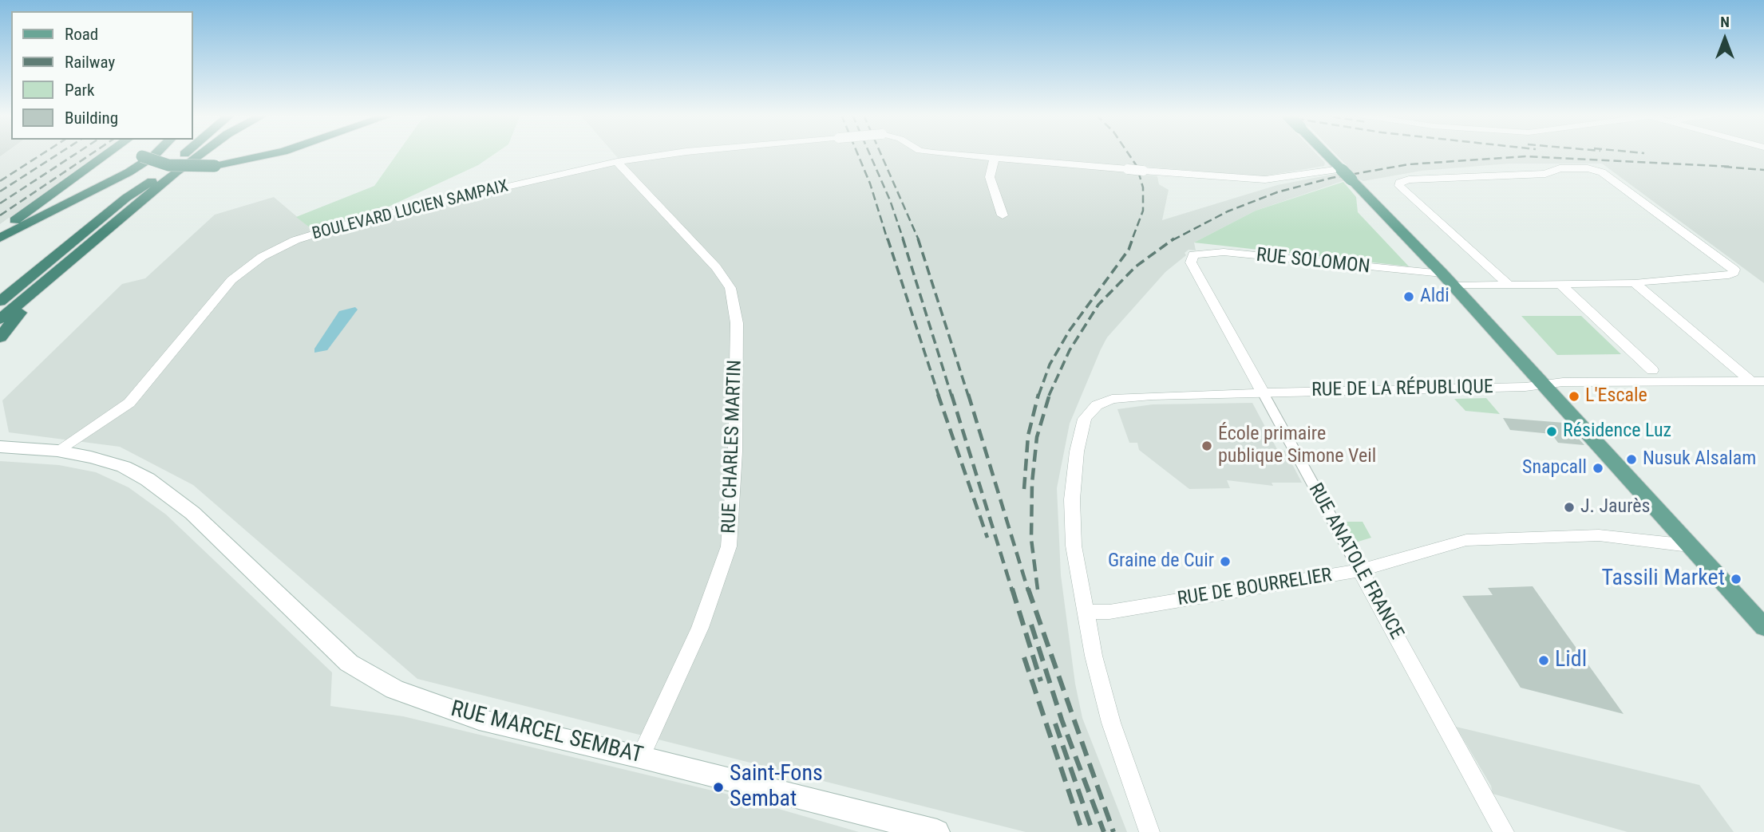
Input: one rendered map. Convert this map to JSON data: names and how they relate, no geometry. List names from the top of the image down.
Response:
{
  "streets": {
    "main road": ["RUE MARCEL SEMBAT"],
    "street": [
      "BOULEVARD LUCIEN SAMPAIX",
      "RUE SOLOMON",
      "RUE DE LA RÉPUBLIQUE",
      "RUE CHARLES MARTIN",
      "RUE ANATOLE FRANCE",
      "RUE DE BOURRELIER"
    ]
  },
  "crossings": [
    ["BOULEVARD LUCIEN SAMPAIX", "RUE CHARLES MARTIN"],
    ["BOULEVARD LUCIEN SAMPAIX", "RUE MARCEL SEMBAT"],
    ["RUE SOLOMON", "RUE ANATOLE FRANCE"],
    ["RUE DE LA RÉPUBLIQUE", "RUE ANATOLE FRANCE"],
    ["RUE DE LA RÉPUBLIQUE", "RUE DE BOURRELIER"],
    ["RUE CHARLES MARTIN", "RUE MARCEL SEMBAT"],
    ["RUE ANATOLE FRANCE", "RUE DE BOURRELIER"]
  ],
  "places": [
    "Aldi",
    "L'Escale",
    "Résidence Luz",
    "École primaire publique Simone Veil",
    "Nusuk Alsalam",
    "Snapcall",
    "J. Jaurès",
    "Graine de Cuir",
    "Tassili Market",
    "Lidl",
    "Saint-Fons Sembat"
  ],
  "legend": [
    "Road",
    "Railway",
    "Park",
    "Building"
  ],
  "north": "top"
}
